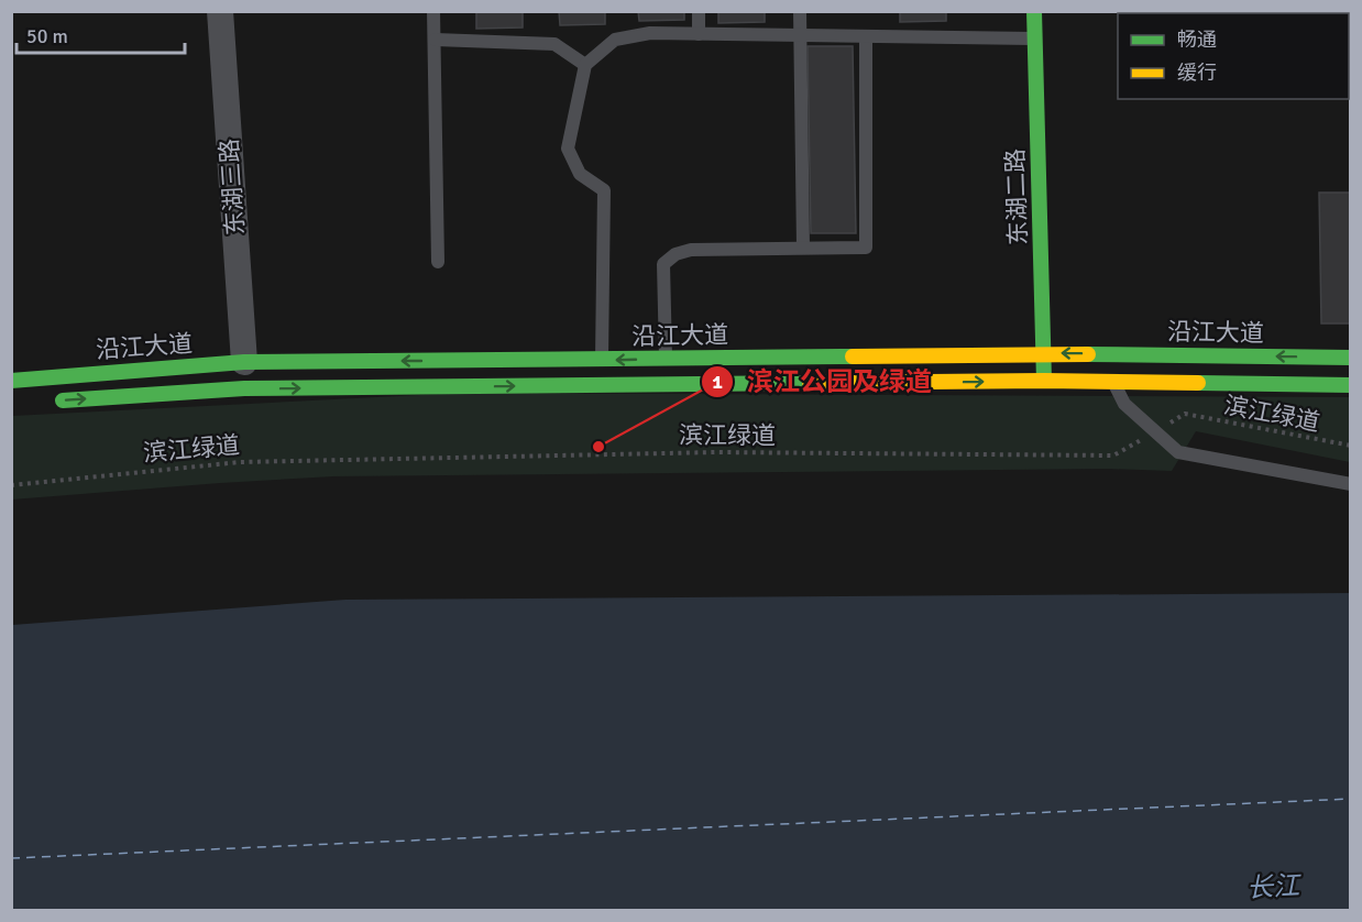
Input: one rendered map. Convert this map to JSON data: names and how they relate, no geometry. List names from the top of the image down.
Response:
{
  "streets": {
    "main road": ["东湖二路", "沿江大道"],
    "street": ["东湖三路"],
    "path": ["滨江绿道"]
  },
  "crossings": [
    ["东湖三路", "沿江大道"],
    ["东湖二路", "沿江大道"]
  ],
  "water": ["长江"],
  "places": ["滨江公园及绿道"],
  "legend": ["畅通", "缓行"],
  "scale_bar": "50 m"
}
